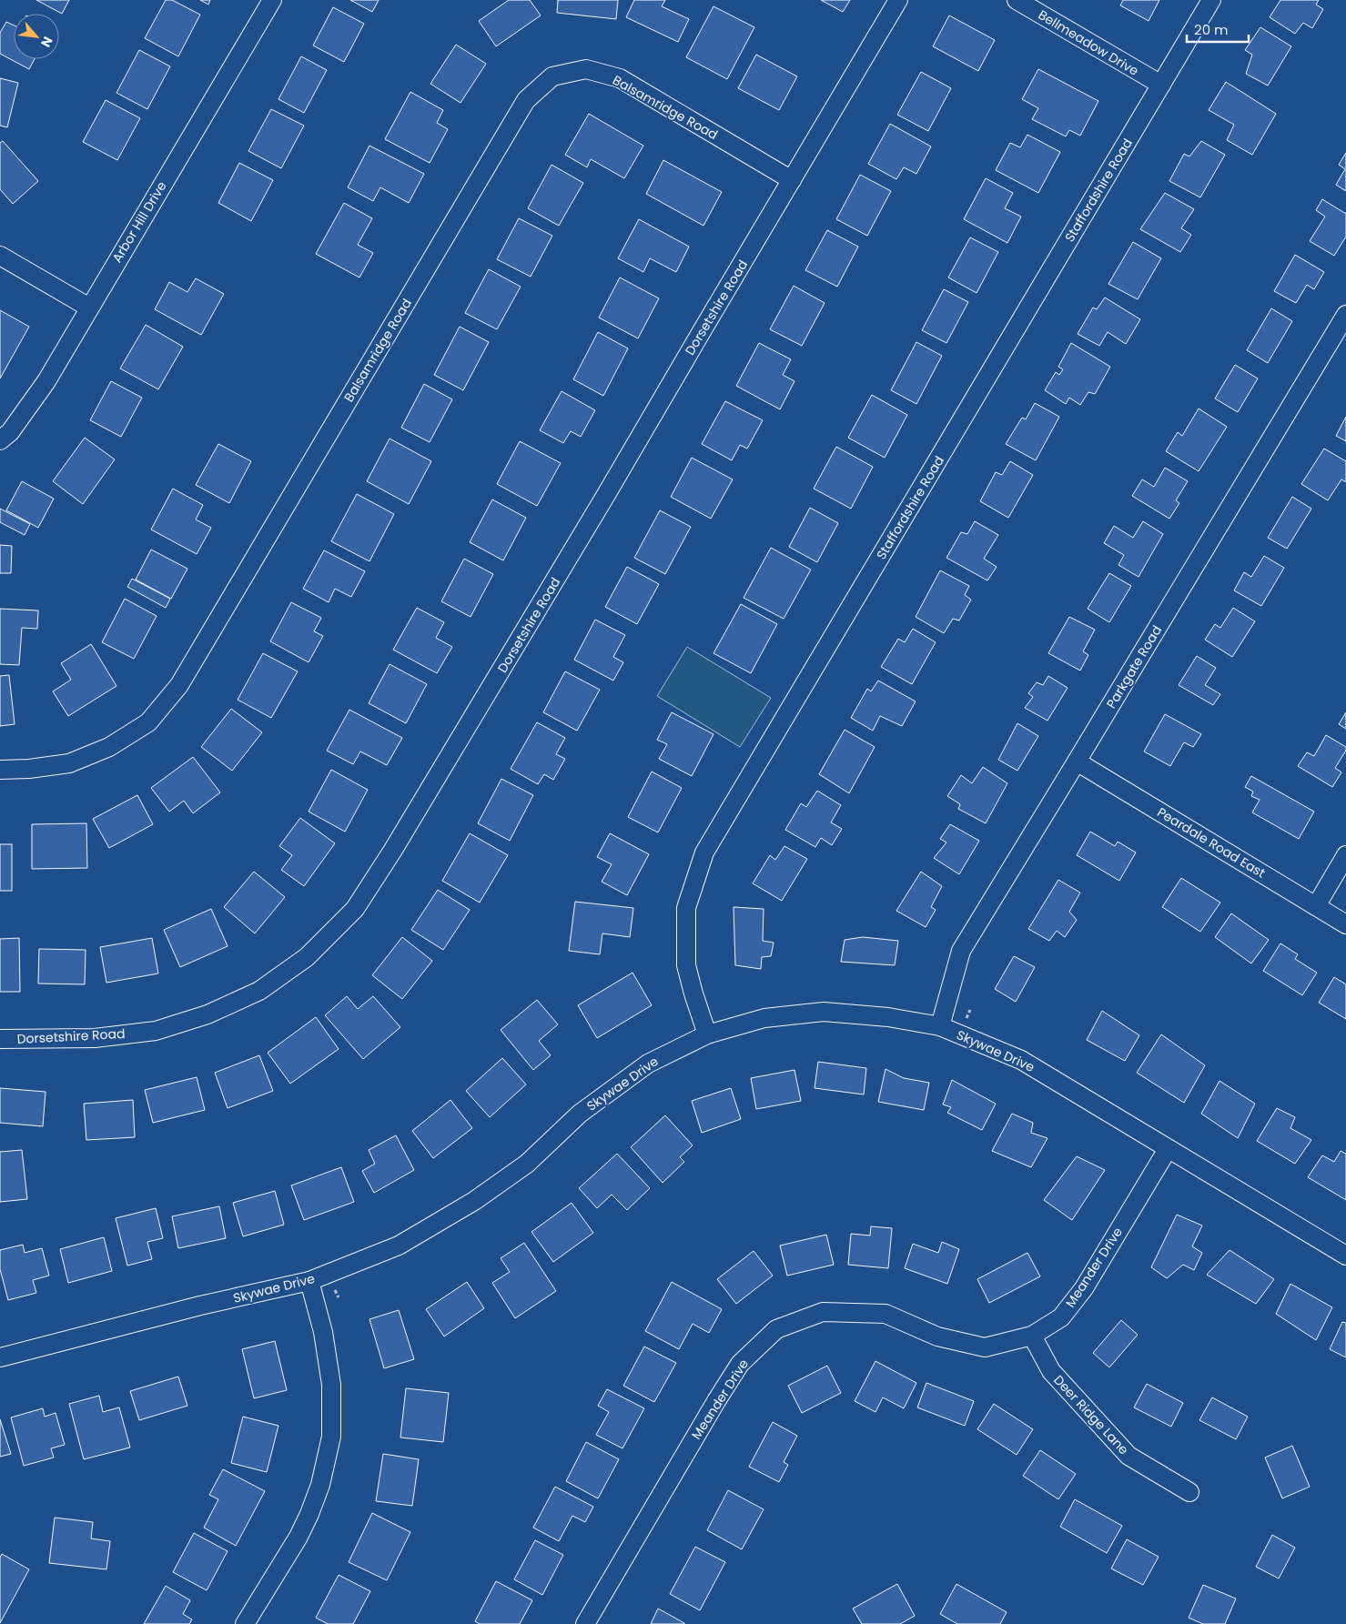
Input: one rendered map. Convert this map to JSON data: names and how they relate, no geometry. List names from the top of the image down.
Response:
{
  "streets": {
    "street": [
      "Bellmeadow Drive",
      "Balsamridge Road",
      "Staffordshire Road",
      "Arbor Hill Drive",
      "Dorsetshire Road",
      "Parkgate Road",
      "Peardale Road East",
      "Skywae Drive",
      "Meander Drive",
      "Deer Ridge Lane"
    ]
  },
  "crossings": [
    ["Bellmeadow Drive", "Staffordshire Road"],
    ["Balsamridge Road", "Dorsetshire Road"],
    ["Staffordshire Road", "Skywae Drive"],
    ["Parkgate Road", "Peardale Road East"],
    ["Parkgate Road", "Skywae Drive"],
    ["Skywae Drive", "Meander Drive"],
    ["Meander Drive", "Deer Ridge Lane"]
  ],
  "scale_bar": "20 m",
  "north": "bottom right"
}
